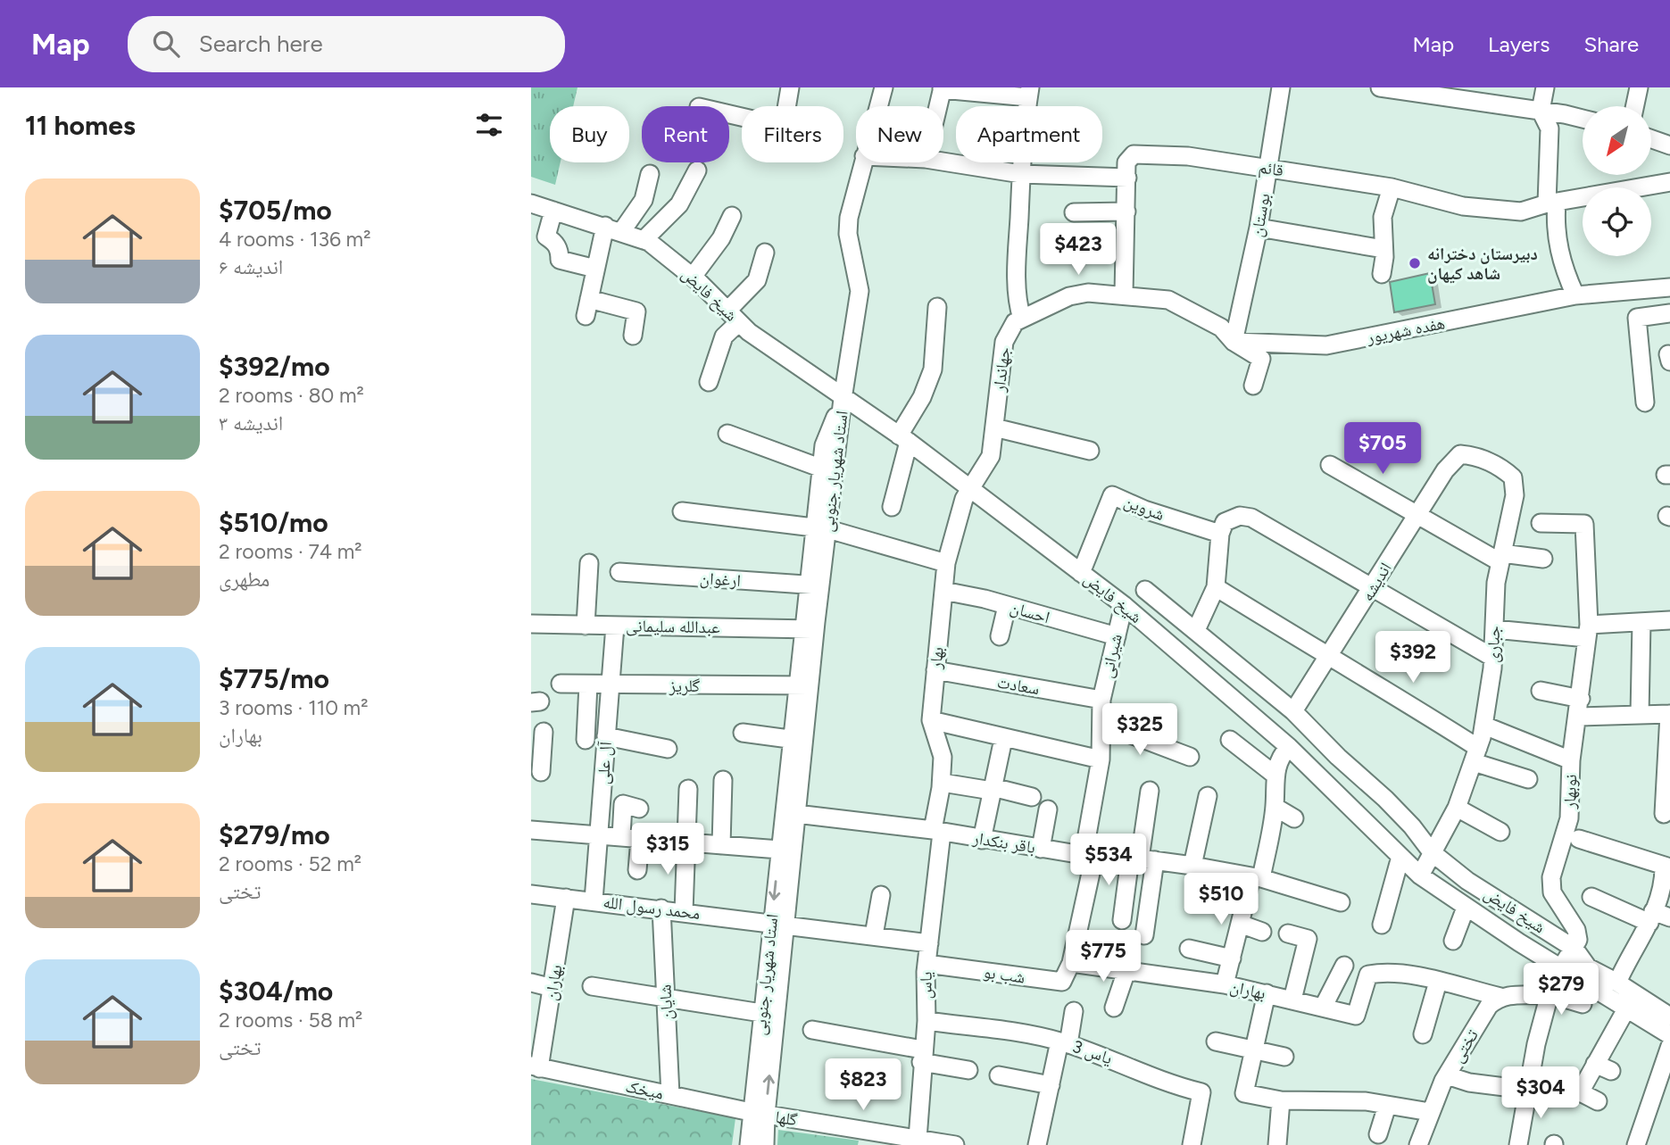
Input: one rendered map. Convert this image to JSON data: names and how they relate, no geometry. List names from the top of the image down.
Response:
{
  "streets": {
    "street": [
      "قائم",
      "بوستان",
      "شیخ فایض",
      "هفده شهریور",
      "جهاندار",
      "استاد شهریار جنوبی",
      "شروین",
      "ارغوان",
      "اندیشه",
      "احسان",
      "عبدالله سلیمانی",
      "جباری",
      "شیرانی",
      "بهار",
      "گلریز",
      "سعادت",
      "آل علی",
      "نوبهار",
      "باقر بنکدار",
      "محمد رسول الله",
      "شب بو",
      "بهاران",
      "یاس",
      "شایان",
      "تختی",
      "یاس 3",
      "میخک",
      "گلها"
    ]
  },
  "crossings": [
    ["قائم", "بوستان"],
    ["قائم", "جهاندار"],
    ["بوستان", "هفده شهریور"],
    ["بوستان", "جهاندار"],
    ["شیخ فایض", "جهاندار"],
    ["شیخ فایض", "استاد شهریار جنوبی"],
    ["شیخ فایض", "شروین"],
    ["شیخ فایض", "اندیشه"],
    ["شیخ فایض", "جباری"],
    ["شیخ فایض", "شیرانی"],
    ["شیخ فایض", "بهار"],
    ["شیخ فایض", "نوبهار"],
    ["هفده شهریور", "جهاندار"],
    ["جهاندار", "بهار"],
    ["استاد شهریار جنوبی", "ارغوان"],
    ["استاد شهریار جنوبی", "عبدالله سلیمانی"],
    ["استاد شهریار جنوبی", "گلریز"],
    ["استاد شهریار جنوبی", "باقر بنکدار"],
    ["استاد شهریار جنوبی", "محمد رسول الله"],
    ["استاد شهریار جنوبی", "میخک"],
    ["استاد شهریار جنوبی", "گلها"],
    ["اندیشه", "جباری"],
    ["احسان", "شیرانی"],
    ["احسان", "بهار"],
    ["عبدالله سلیمانی", "آل علی"],
    ["شیرانی", "سعادت"],
    ["شیرانی", "باقر بنکدار"],
    ["بهار", "سعادت"],
    ["بهار", "باقر بنکدار"],
    ["بهار", "یاس"],
    ["گلریز", "آل علی"],
    ["آل علی", "محمد رسول الله"],
    ["باقر بنکدار", "یاس"],
    ["محمد رسول الله", "بهاران"],
    ["محمد رسول الله", "یاس"],
    ["محمد رسول الله", "شایان"],
    ["شب بو", "بهاران"],
    ["شب بو", "یاس"],
    ["بهاران", "تختی"],
    ["بهاران", "میخک"],
    ["یاس", "یاس 3"],
    ["یاس", "گلها"],
    ["شایان", "میخک"],
    ["میخک", "گلها"]
  ],
  "places": ["دبیرستان دخترانه شاهد کیهان"],
  "north": "bottom left",
  "page": {
    "header": "Map",
    "search": "Search here",
    "nav": ["Map", "Layers", "Share"],
    "heading": "11 homes",
    "chip": [
      "Buy",
      "Rent",
      "Filters",
      "New",
      "Apartment"
    ],
    "list": [
      {
        "name": "$705/mo",
        "note": "4 rooms · 136 m² · اندیشه ۶"
      },
      {
        "name": "$392/mo",
        "note": "2 rooms · 80 m² · اندیشه ۳"
      },
      {
        "name": "$510/mo",
        "note": "2 rooms · 74 m² · مطهری"
      },
      {
        "name": "$775/mo",
        "note": "3 rooms · 110 m² · بهاران"
      },
      {
        "name": "$279/mo",
        "note": "2 rooms · 52 m² · تختی"
      },
      {
        "name": "$304/mo",
        "note": "2 rooms · 58 m² · تختی"
      }
    ],
    "price": [
      "$423",
      "$705",
      "$392",
      "$325",
      "$315",
      "$534",
      "$510",
      "$775",
      "$279",
      "$823",
      "$304"
    ]
  }
}
